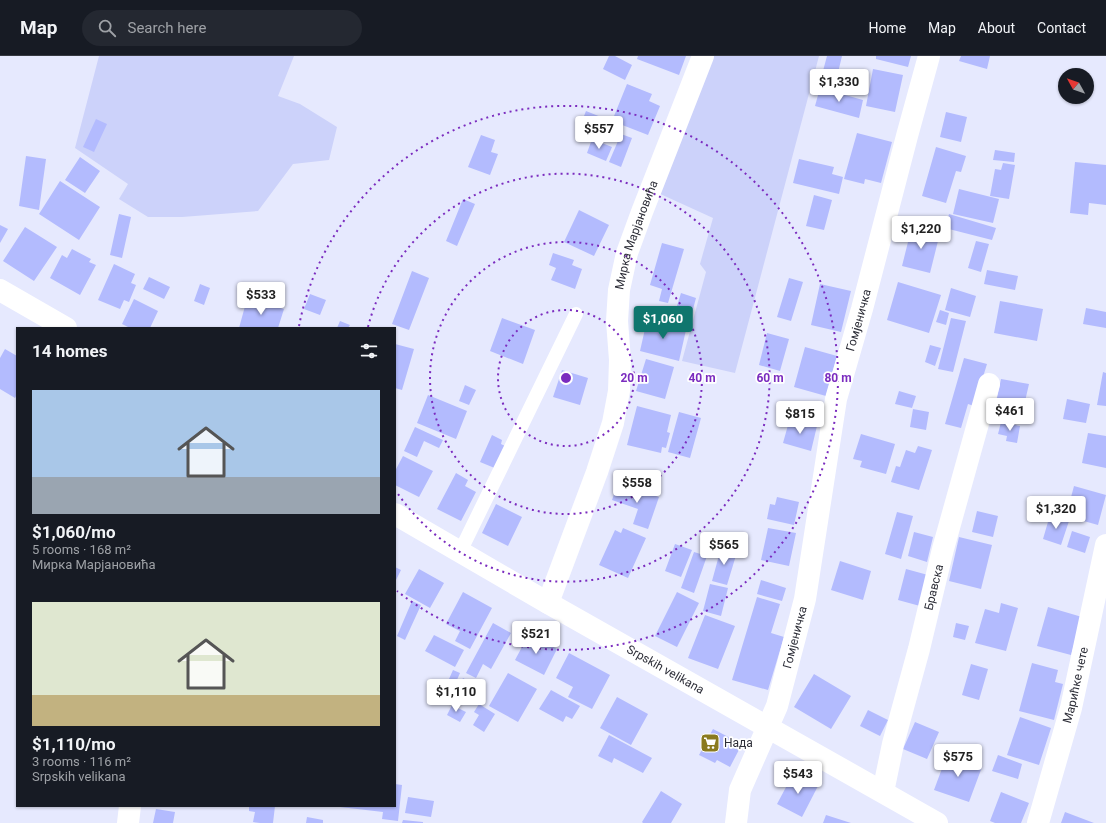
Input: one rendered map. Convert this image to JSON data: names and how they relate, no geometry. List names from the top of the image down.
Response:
{
  "streets": {
    "street": [
      "Мирка Марјановића",
      "Гомјеничка",
      "Бравска",
      "Srpskih velikana",
      "Марићке чете"
    ]
  },
  "crossings": [
    ["Мирка Марјановића", "Srpskih velikana"],
    ["Гомјеничка", "Srpskih velikana"],
    ["Бравска", "Srpskih velikana"]
  ],
  "places": {
    "supermarket": ["Нада"]
  },
  "north": "top left",
  "page": {
    "header": "Map",
    "search": "Search here",
    "nav": [
      "Home",
      "Map",
      "About",
      "Contact"
    ],
    "price": [
      "$1,330",
      "$557",
      "$1,220",
      "$533",
      "$1,060",
      "$461",
      "$815",
      "$558",
      "$1,320",
      "$565",
      "$521",
      "$1,110",
      "$575",
      "$543"
    ],
    "heading": "14 homes",
    "list": [
      {
        "name": "$1,060/mo",
        "note": "5 rooms · 168 m² · Мирка Марјановића"
      },
      {
        "name": "$1,110/mo",
        "note": "3 rooms · 116 m² · Srpskih velikana"
      }
    ]
  },
  "rings": [
    "20 m",
    "40 m",
    "60 m",
    "80 m"
  ]
}
